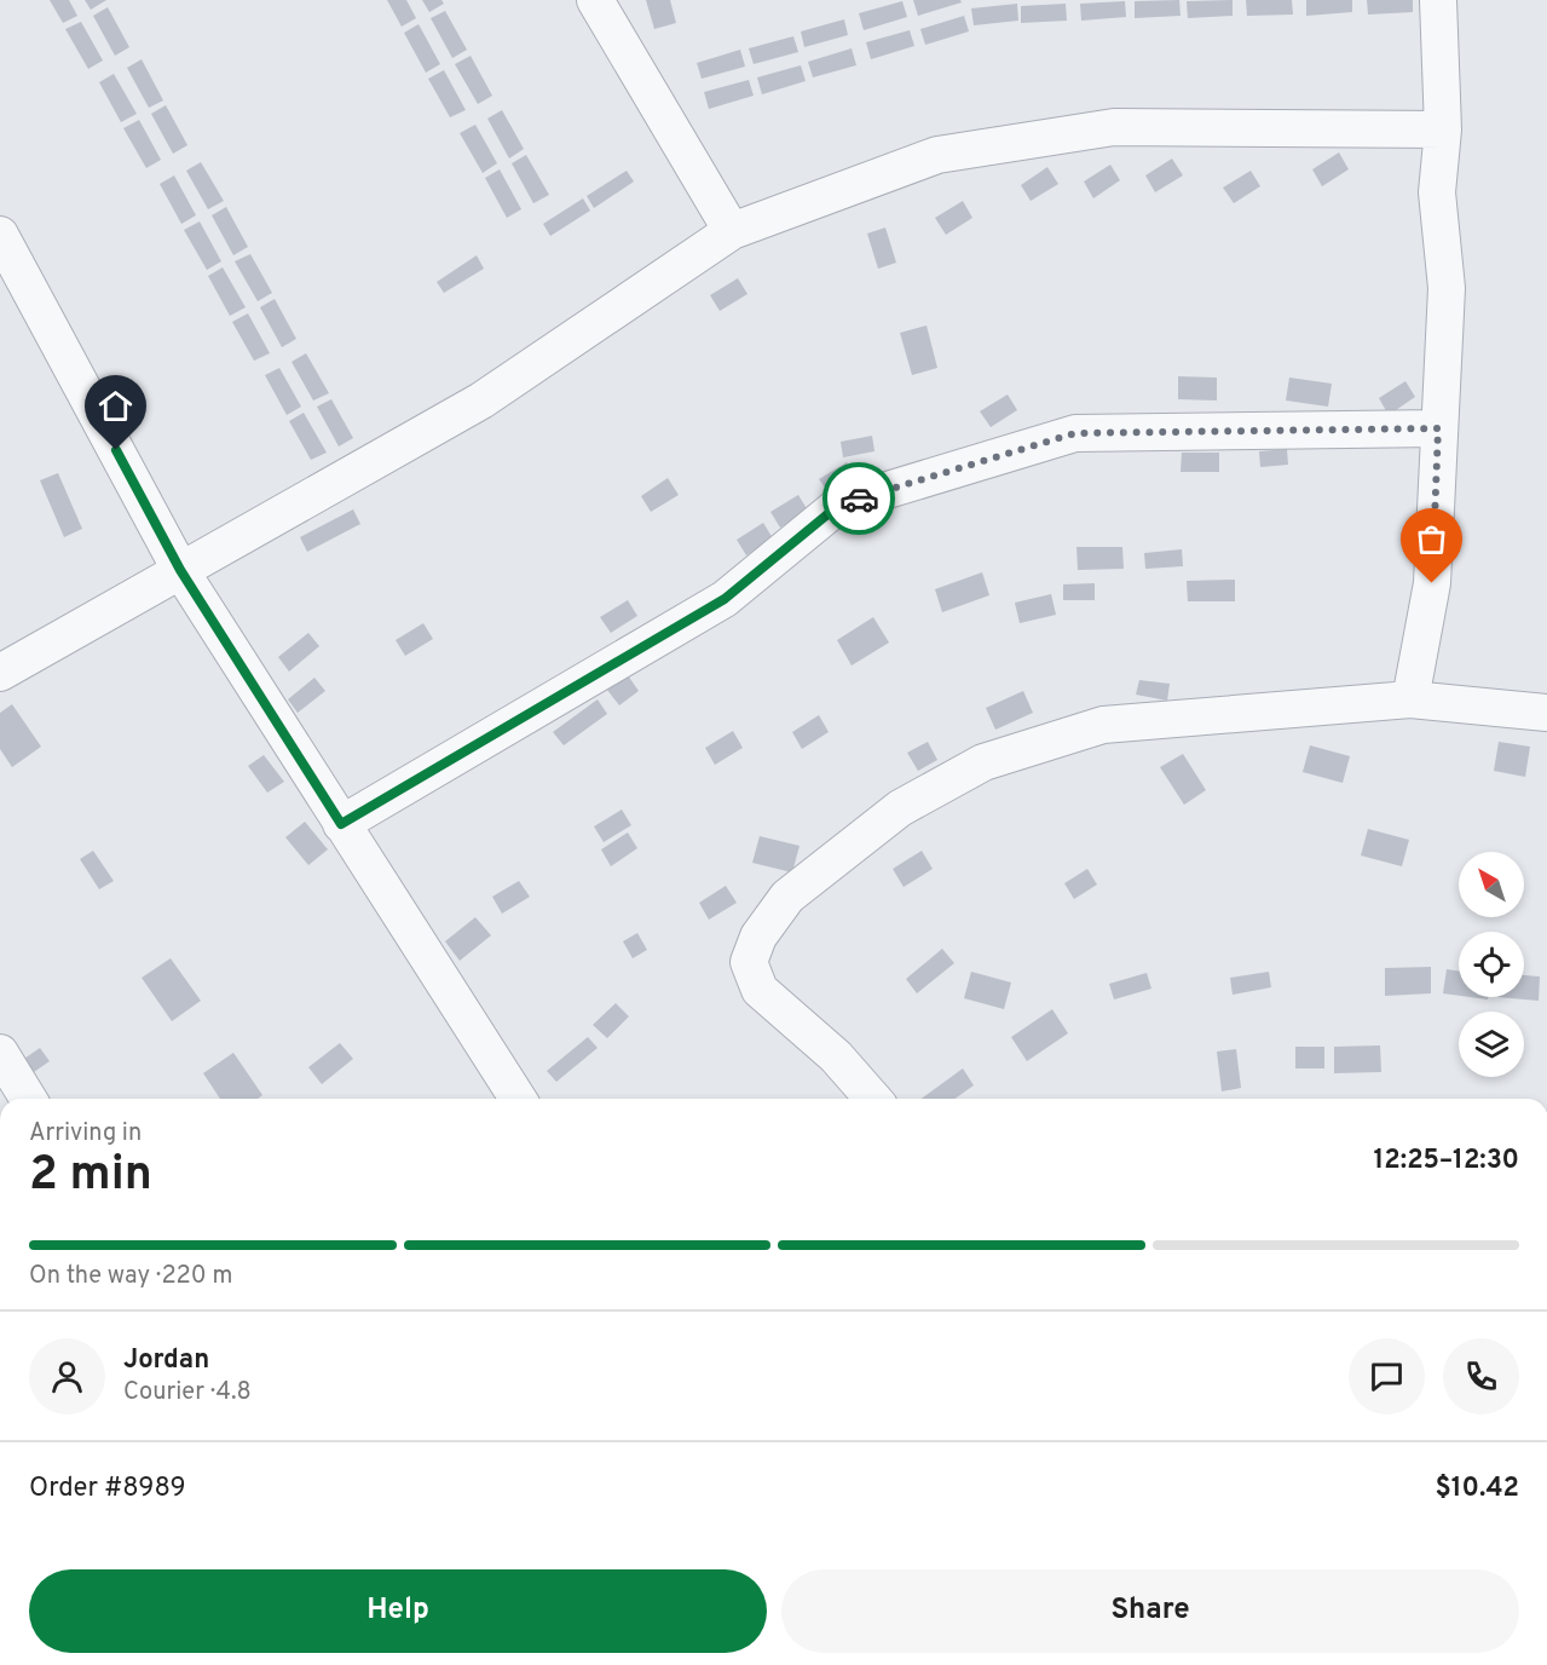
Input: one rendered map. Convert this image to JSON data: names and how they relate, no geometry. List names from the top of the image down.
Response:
{
  "north": "top left",
  "page": {
    "heading": ["2 min", "Arriving in", "12:25–12:30"],
    "panel": [
      "Jordan",
      "Courier · 4.8",
      "Order #8989",
      "$10.42"
    ],
    "bar": "On the way · 220 m",
    "buttons": ["Help", "Share"]
  }
}
